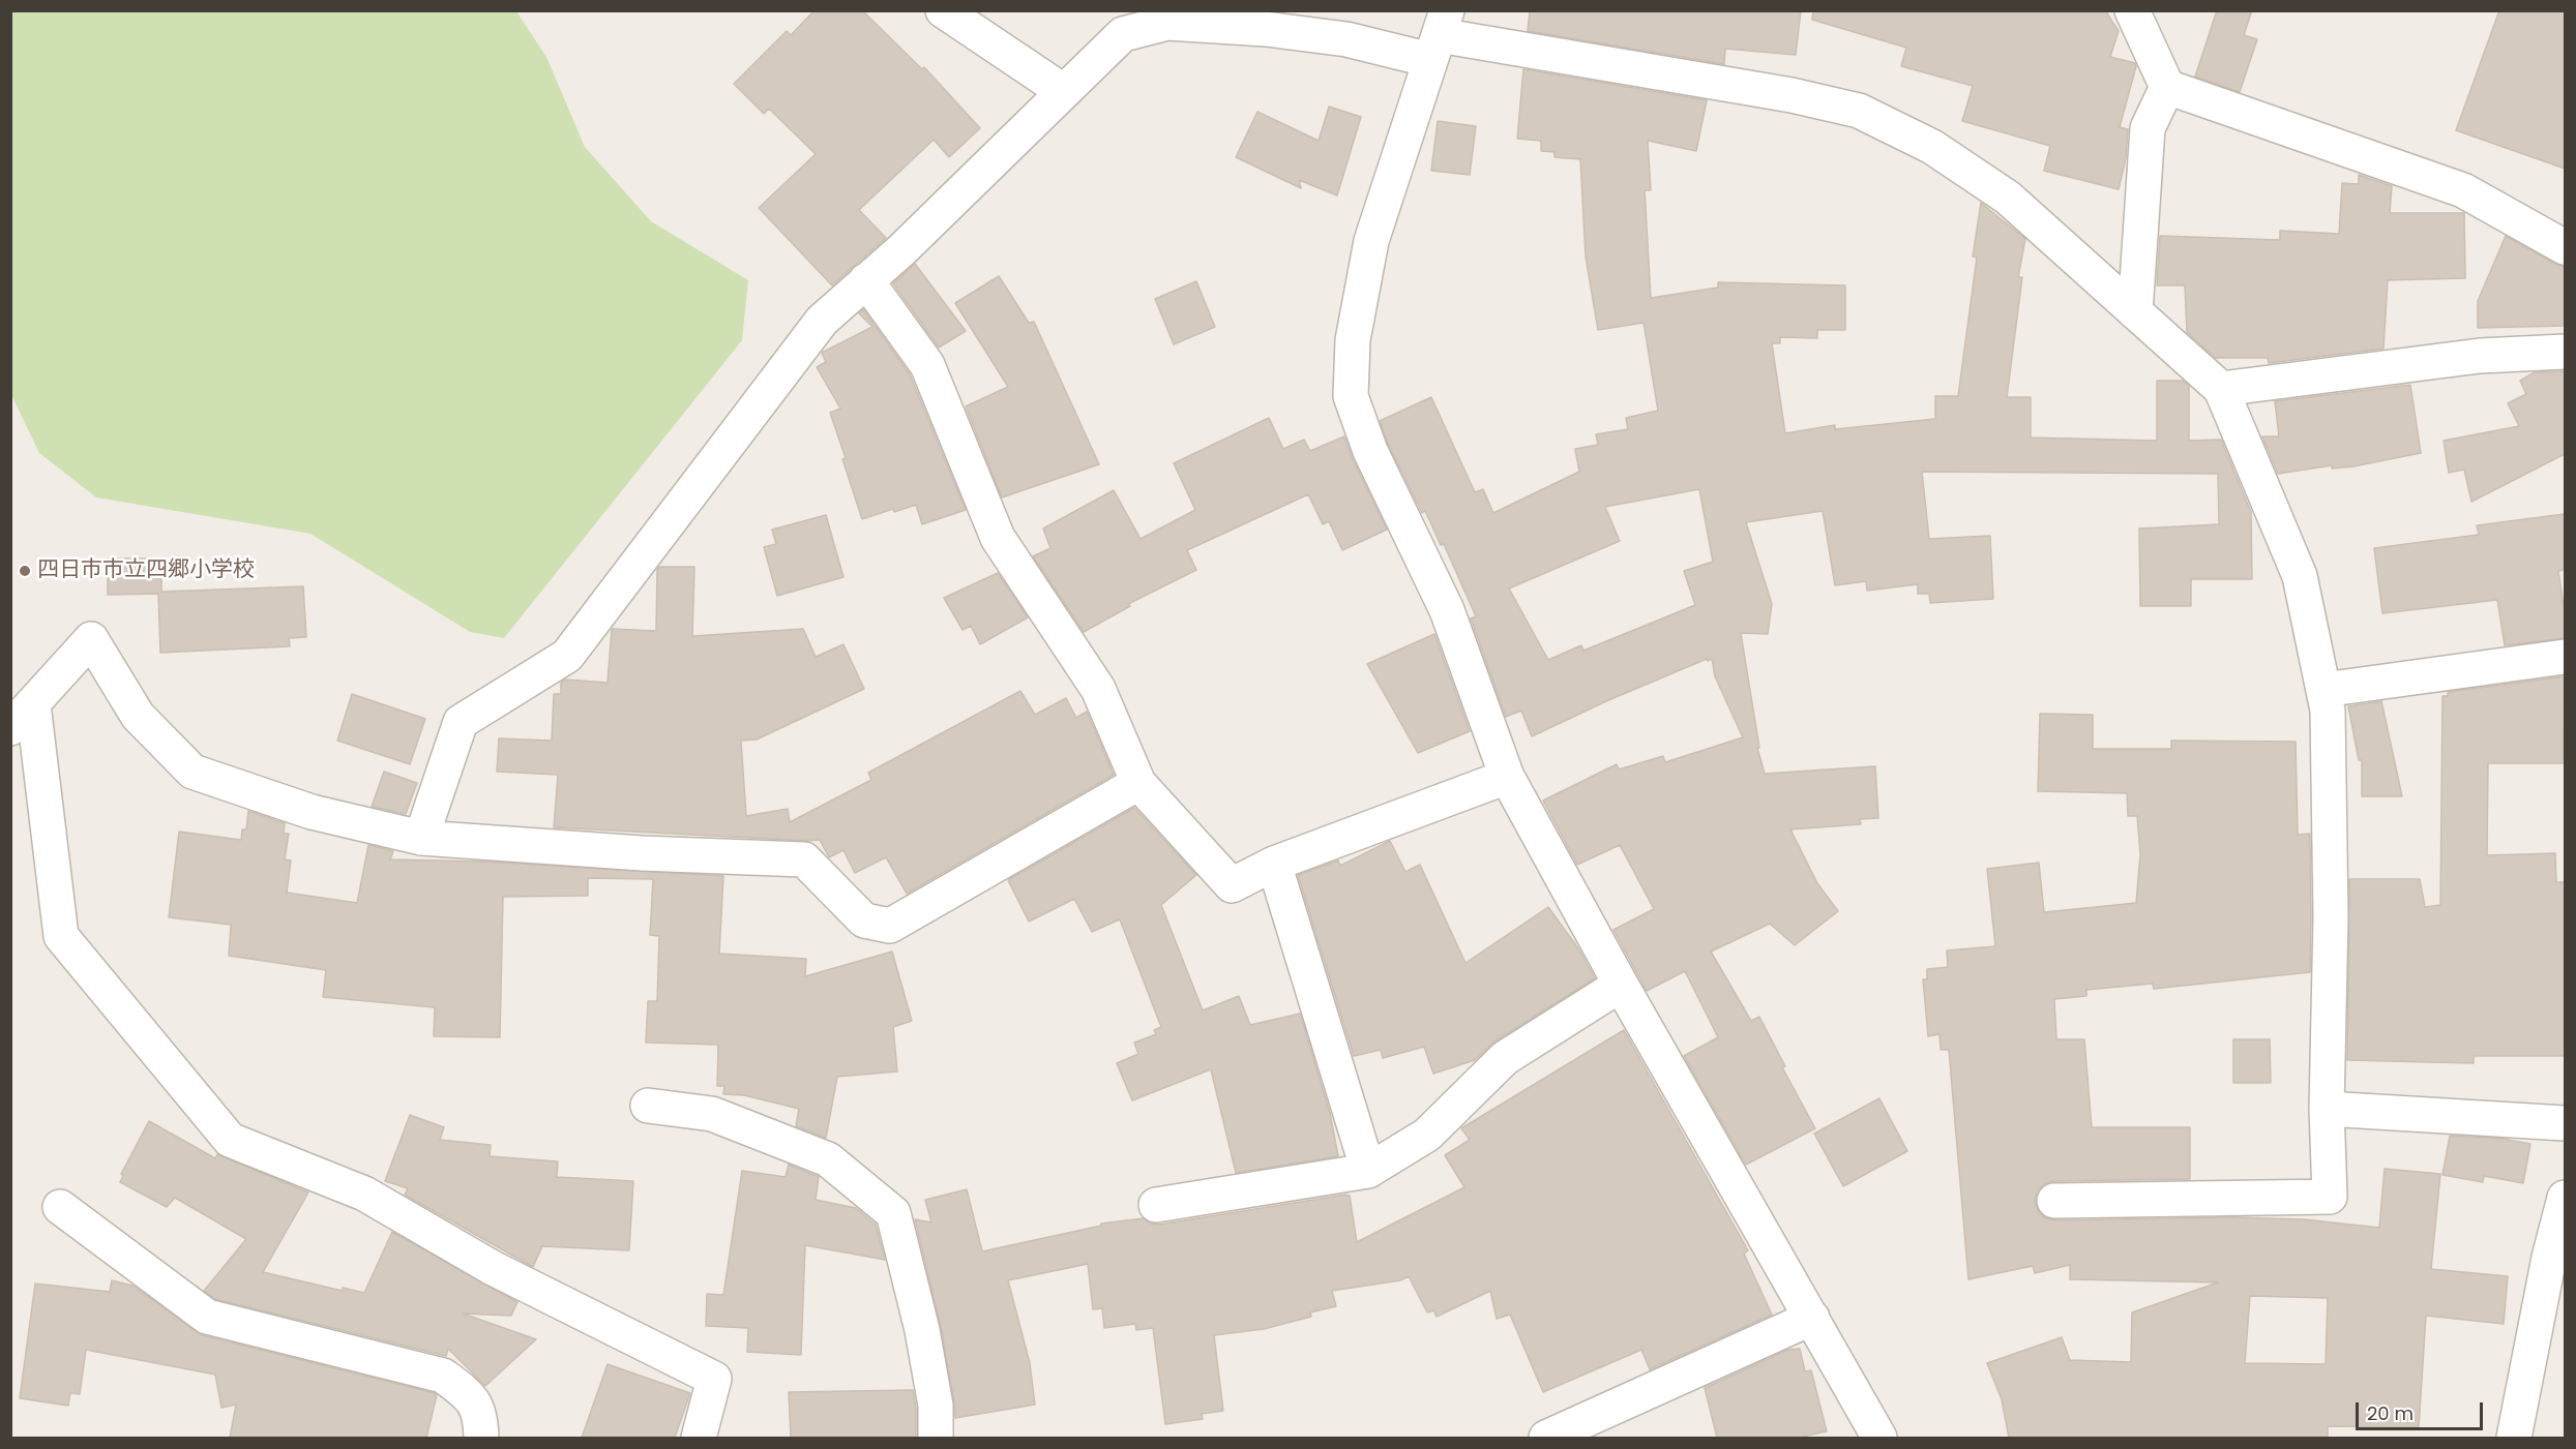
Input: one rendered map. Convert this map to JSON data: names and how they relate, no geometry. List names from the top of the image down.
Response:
{
  "places": ["四日市市立四郷小学校"],
  "scale_bar": "20 m"
}
